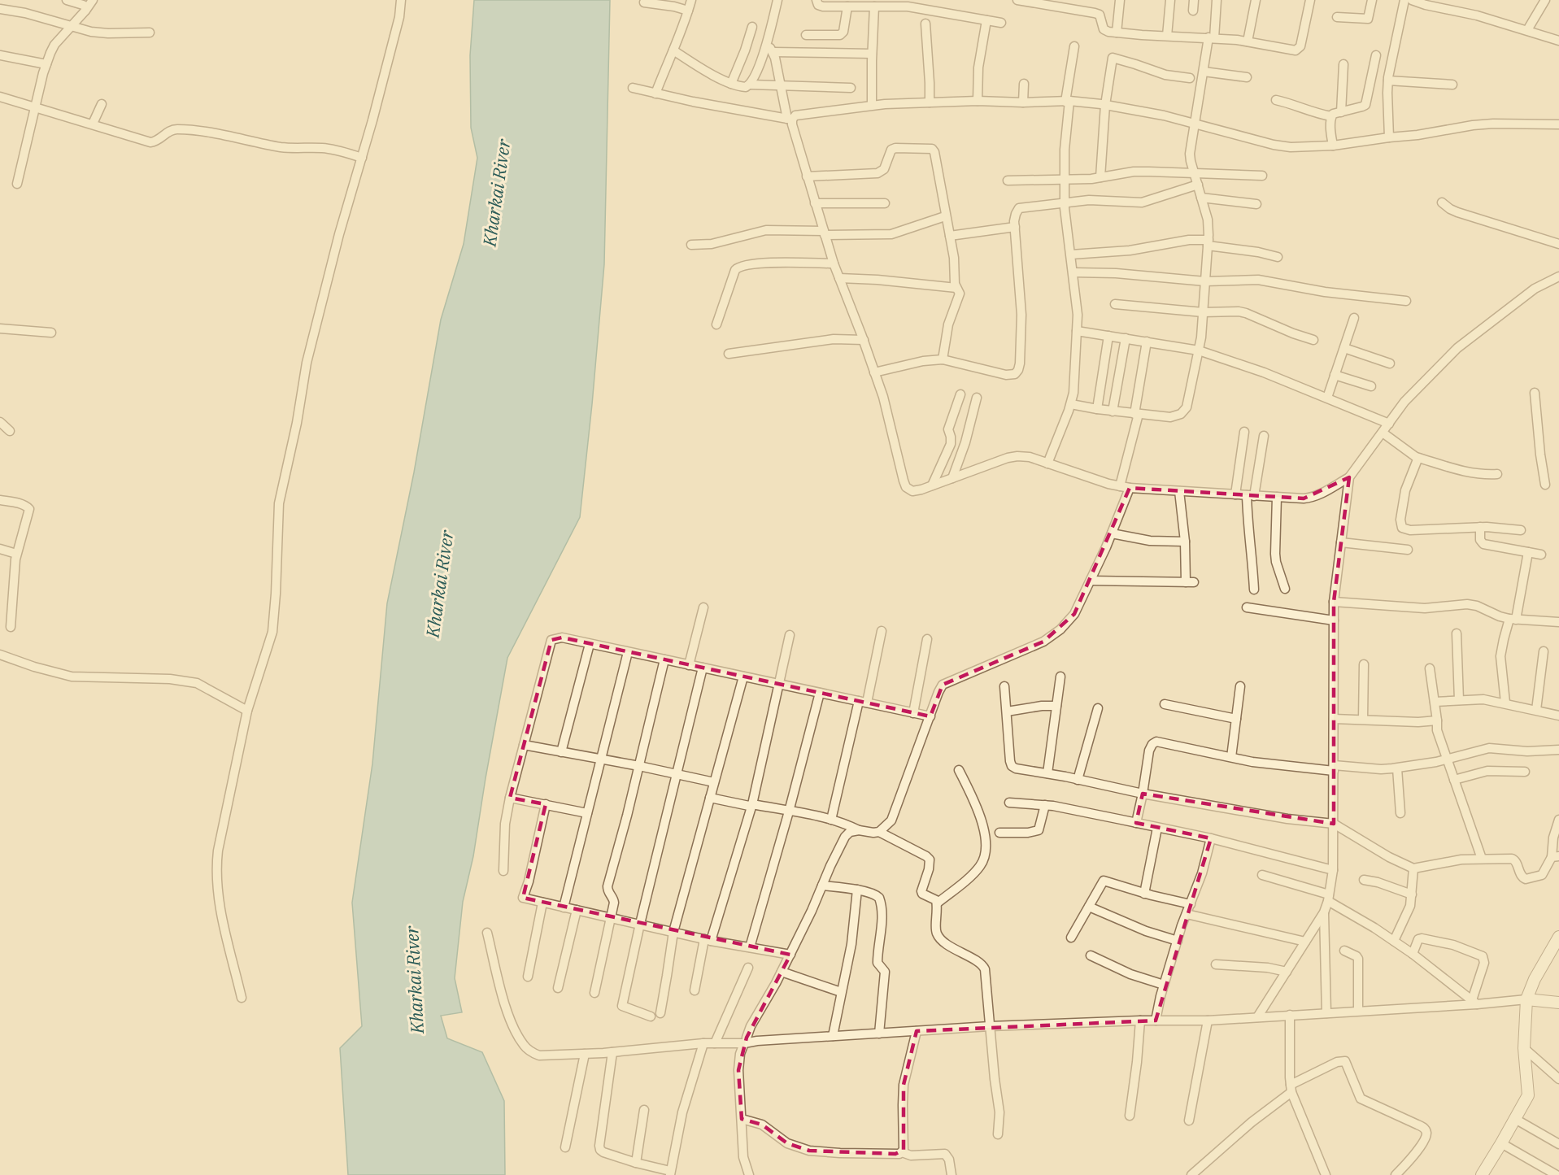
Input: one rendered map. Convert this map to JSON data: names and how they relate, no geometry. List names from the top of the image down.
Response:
{
  "water": ["Kharkai River"]
}
